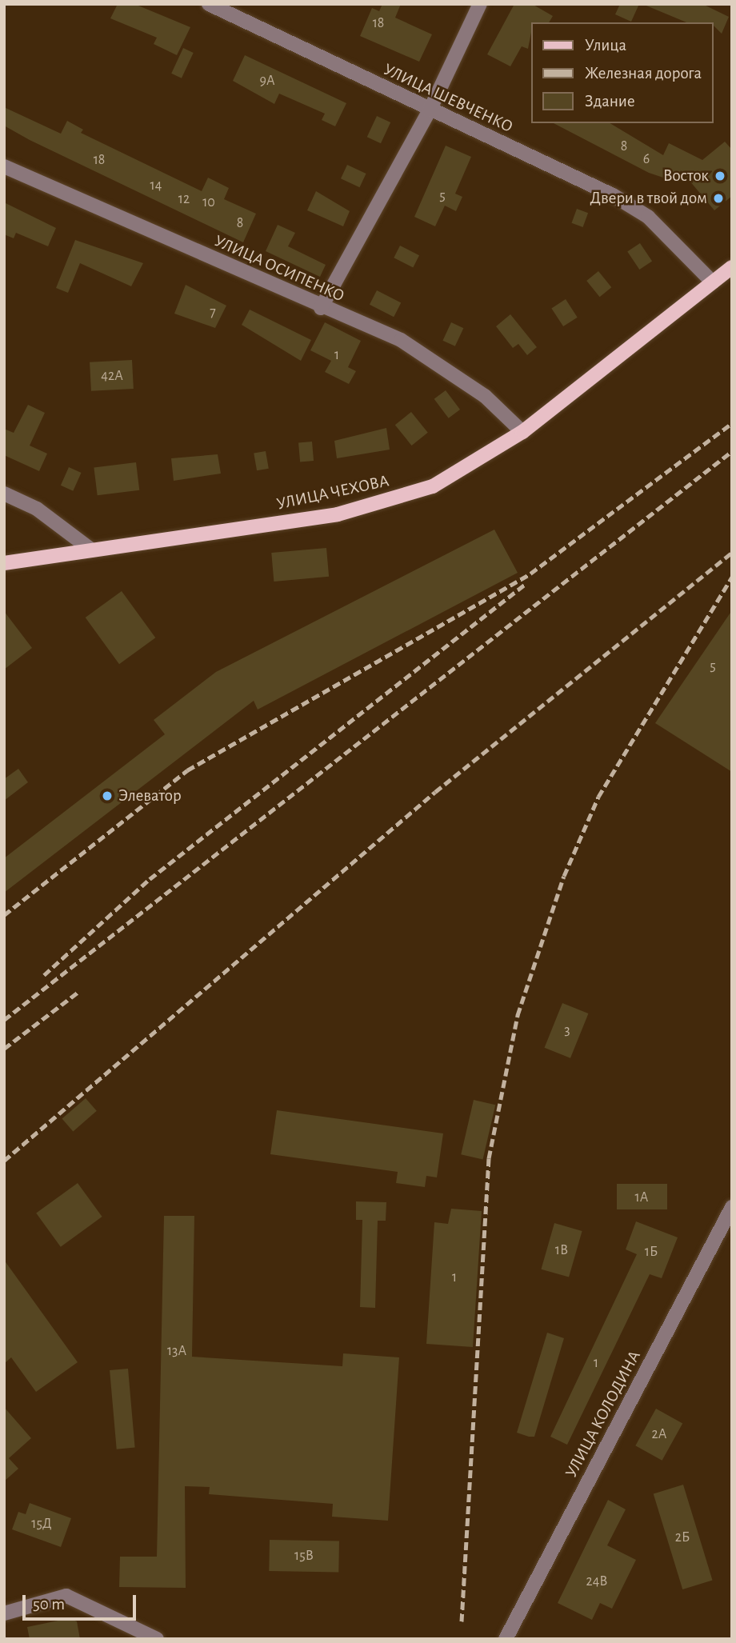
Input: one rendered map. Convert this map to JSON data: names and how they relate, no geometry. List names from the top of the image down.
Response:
{
  "streets": {
    "main road": ["УЛИЦА ЧЕХОВА"],
    "street": ["УЛИЦА ШЕВЧЕНКО", "УЛИЦА ОСИПЕНКО", "УЛИЦА КОЛОДИНА"]
  },
  "crossings": [
    ["УЛИЦА ШЕВЧЕНКО", "УЛИЦА ЧЕХОВА"],
    ["УЛИЦА ОСИПЕНКО", "УЛИЦА ЧЕХОВА"]
  ],
  "places": ["Восток", "Двери в твой дом", "Элеватор"],
  "house_numbers": [
    "18",
    "9А",
    "8",
    "6",
    "18",
    "14",
    "5",
    "12",
    "10",
    "8",
    "7",
    "1",
    "42А",
    "5",
    "3",
    "1А",
    "1В",
    "1Б",
    "1",
    "13А",
    "1",
    "2А",
    "15Д",
    "2Б",
    "15В",
    "24В"
  ],
  "legend": ["Улица", "Железная дорога", "Здание"],
  "scale_bar": "50 m"
}
